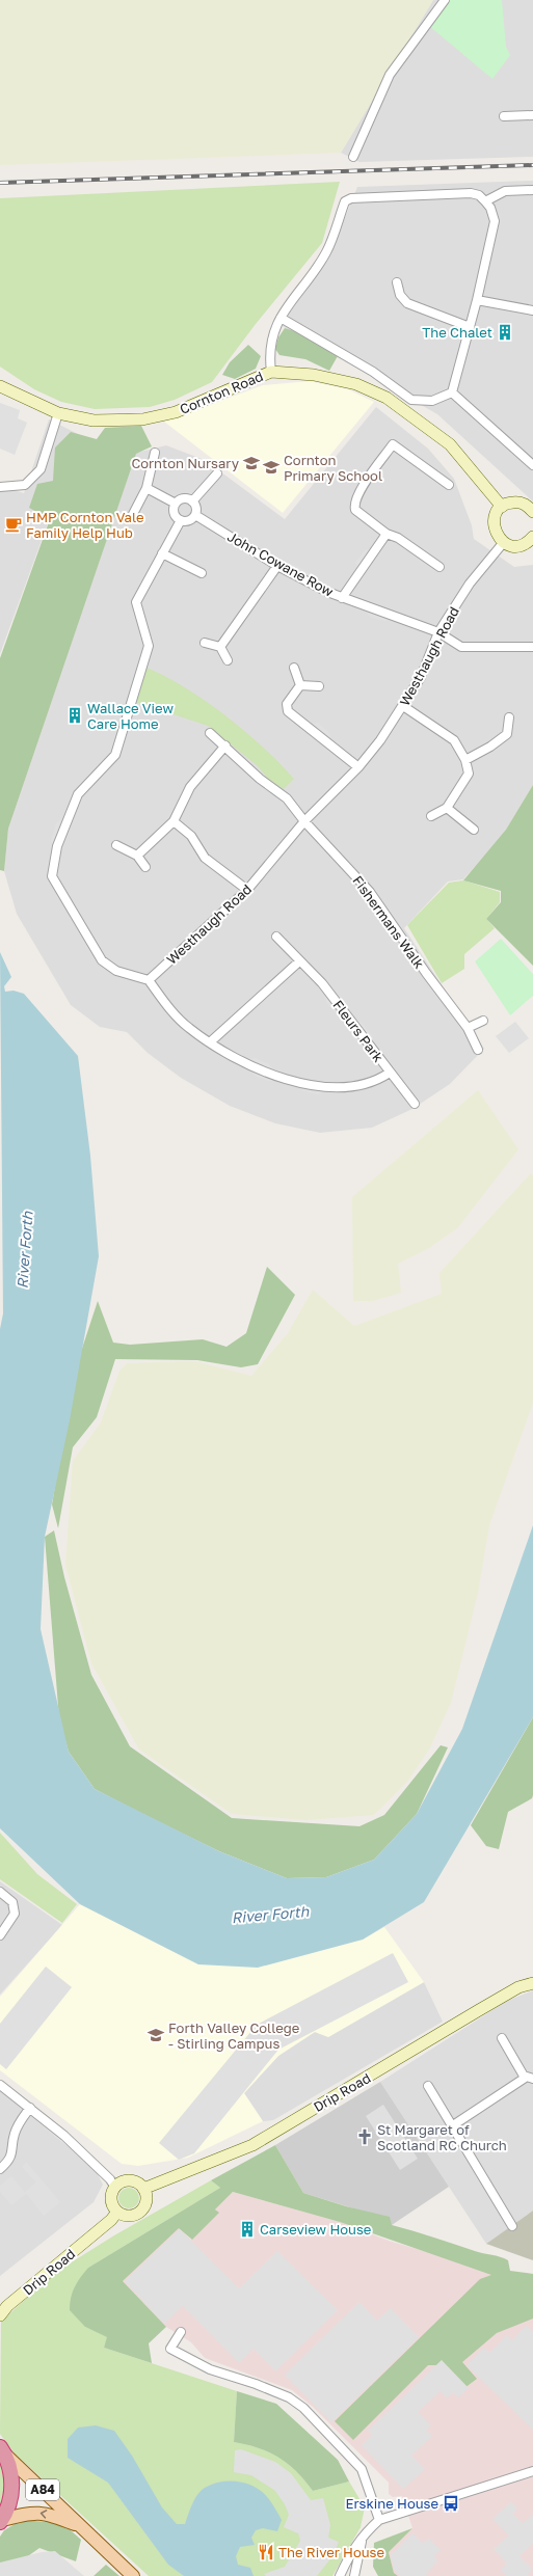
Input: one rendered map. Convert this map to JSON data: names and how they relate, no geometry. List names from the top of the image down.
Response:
{
  "streets": {
    "highway": ["A84"],
    "street": [
      "Cornton Road",
      "John Cowane Row",
      "Westhaugh Road",
      "Fishermans Walk",
      "Fleurs Park",
      "Drip Road"
    ]
  },
  "crossings": [
    ["John Cowane Row", "Westhaugh Road"],
    ["Westhaugh Road", "Fishermans Walk"]
  ],
  "water": ["River Forth"],
  "places": {
    "building": ["The Chalet", "Wallace View Care Home", "Carseview House"],
    "school or university": ["Cornton Nursary", "Cornton Primary School", "Forth Valley College - Stirling Campus"],
    "cafe": ["HMP Cornton Vale Family Help Hub"],
    "church": ["St Margaret of Scotland RC Church"],
    "bus stop": ["Erskine House"],
    "restaurant": ["The River House"]
  }
}
